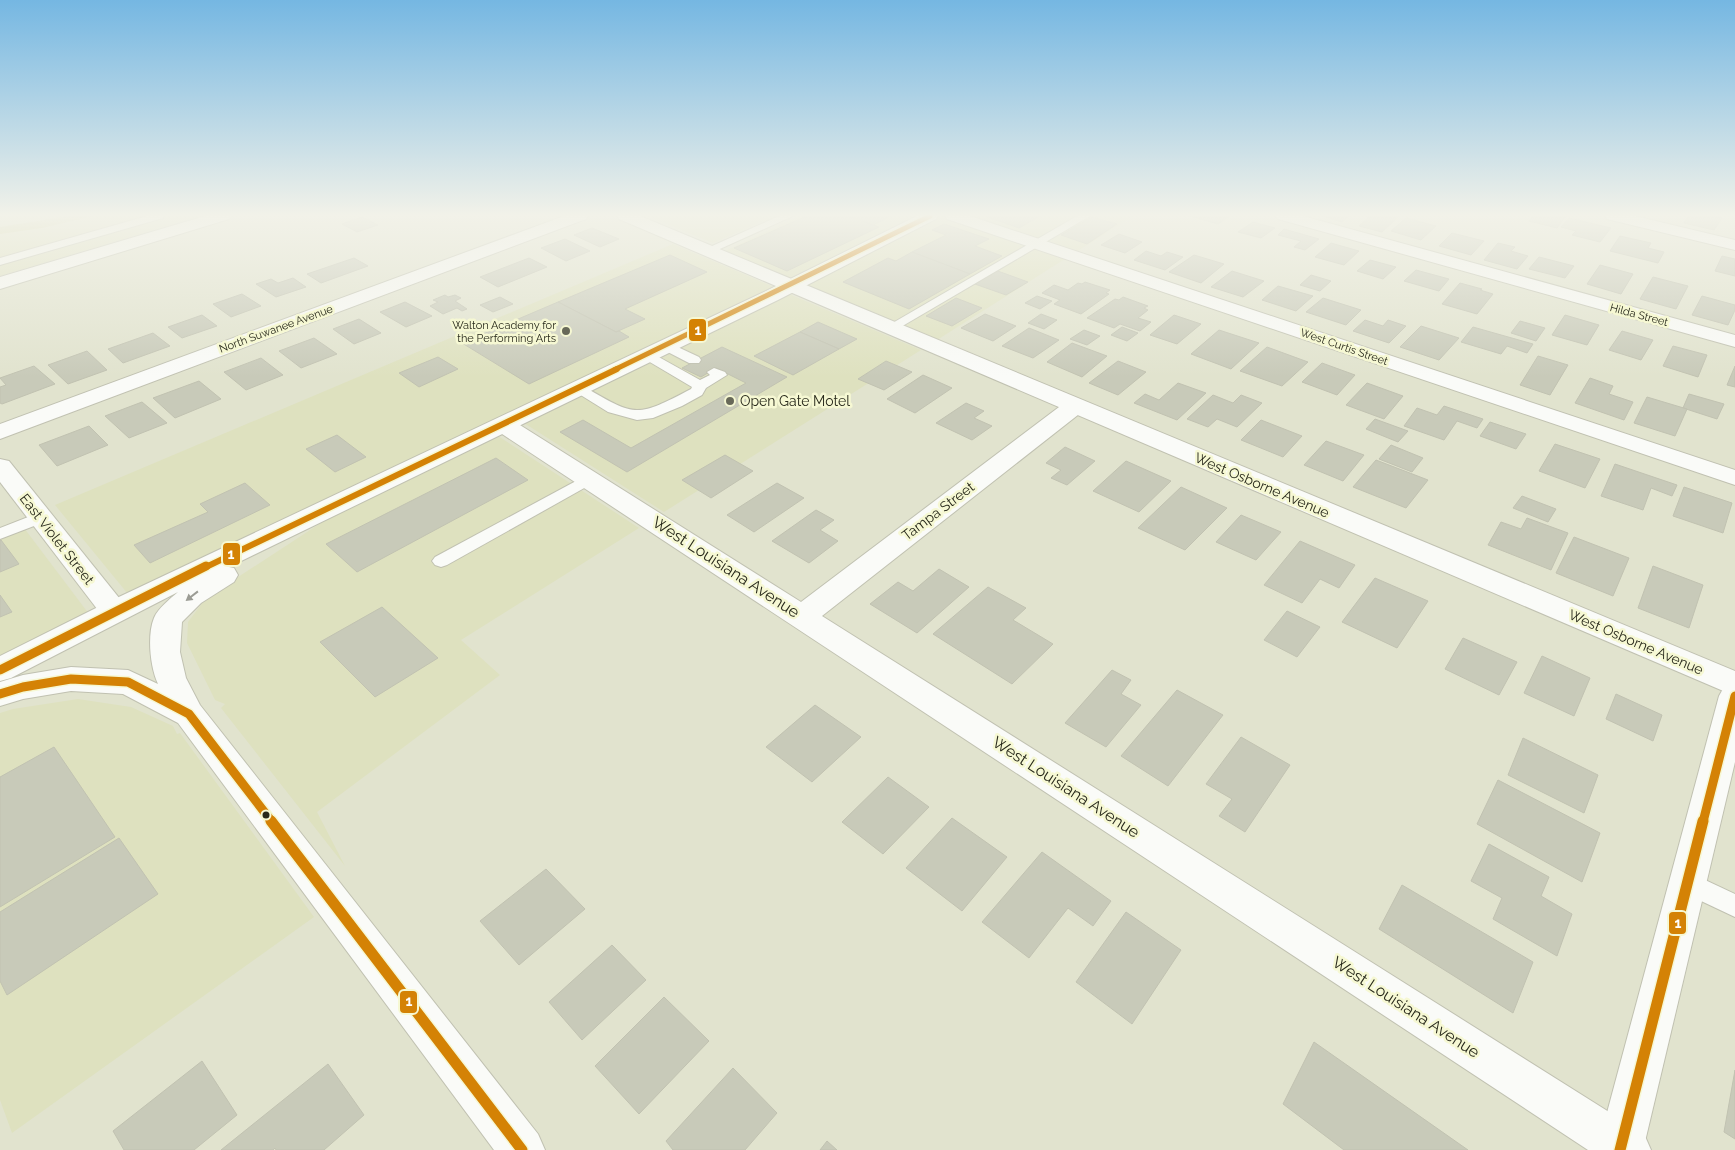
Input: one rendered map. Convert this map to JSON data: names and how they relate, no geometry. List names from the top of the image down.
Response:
{
  "streets": {
    "street": [
      "Hilda Street",
      "North Suwanee Avenue",
      "West Curtis Street",
      "West Osborne Avenue",
      "Tampa Street",
      "East Violet Street",
      "West Louisiana Avenue"
    ]
  },
  "crossings": [
    ["West Osborne Avenue", "Tampa Street"],
    ["Tampa Street", "West Louisiana Avenue"]
  ],
  "places": ["Walton Academy for the Performing Arts", "Open Gate Motel"],
  "lines": ["transit line 1"]
}
